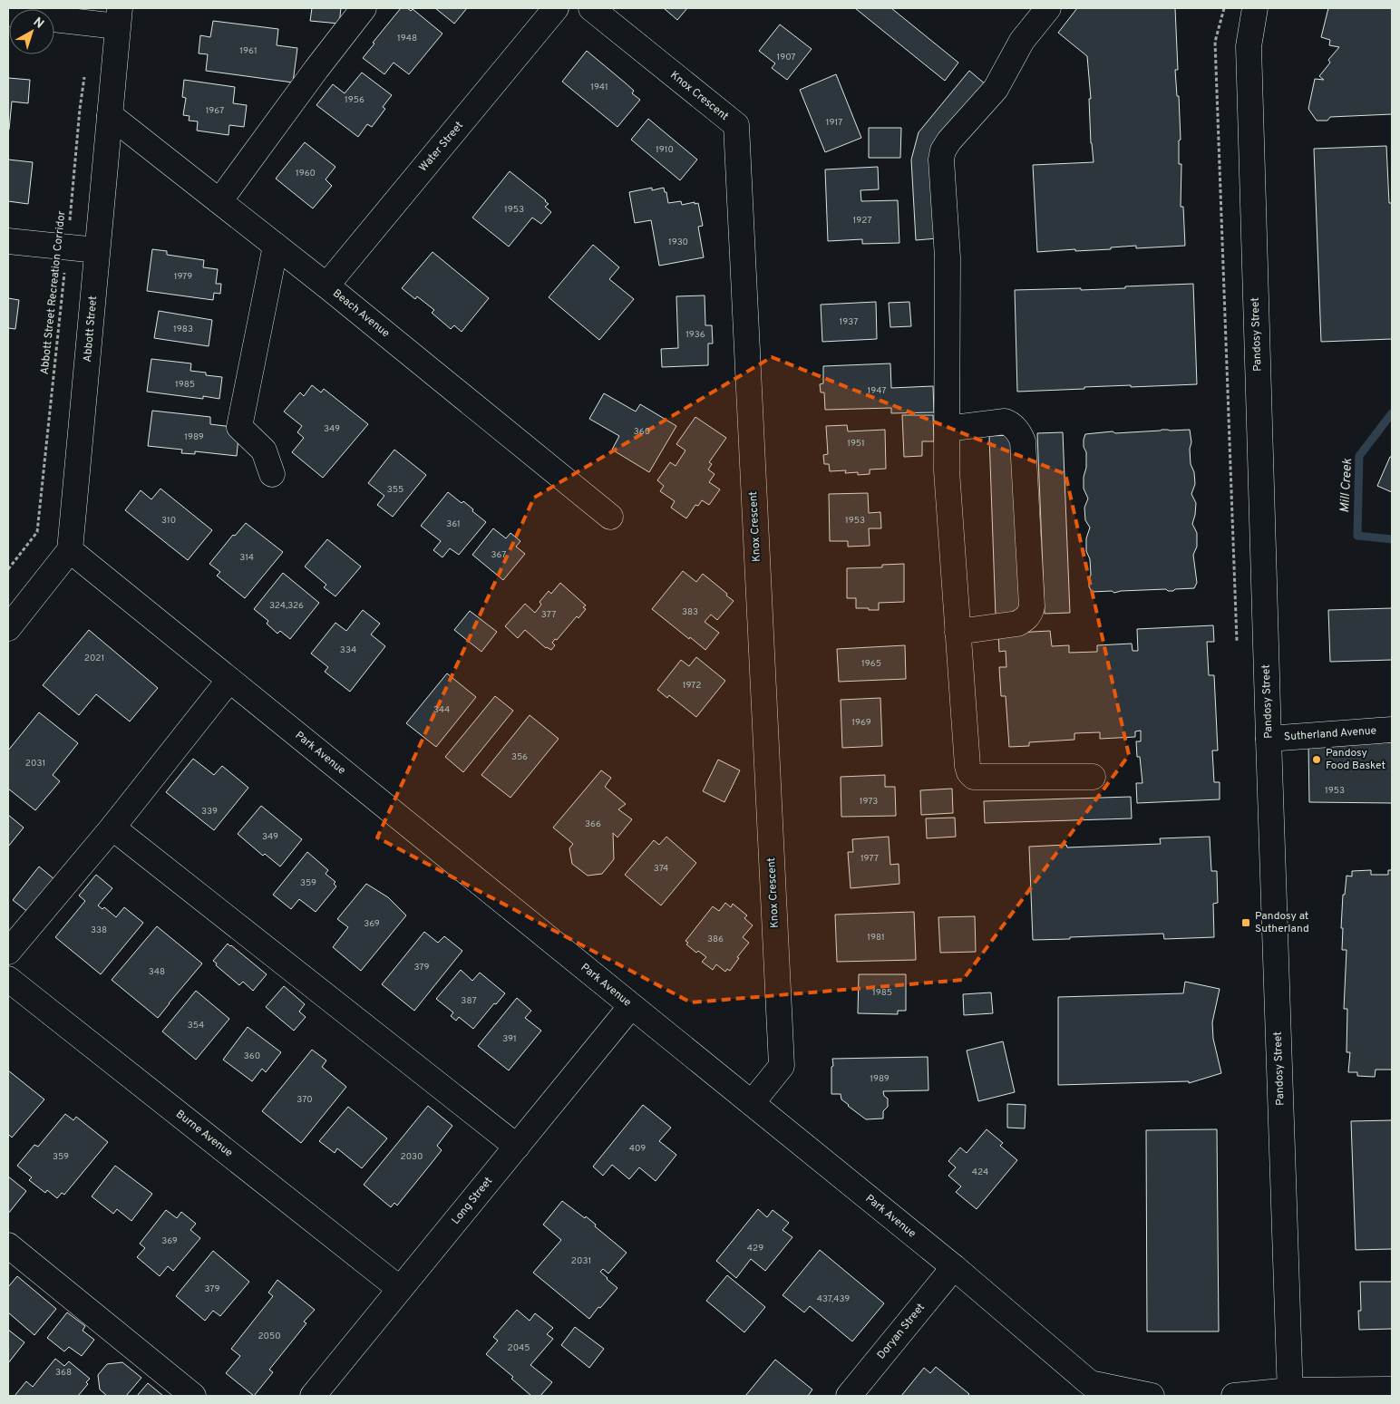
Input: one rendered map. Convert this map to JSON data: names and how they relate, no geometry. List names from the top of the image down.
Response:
{
  "streets": {
    "street": [
      "Knox Crescent",
      "Water Street",
      "Beach Avenue",
      "Abbott Street",
      "Pandosy Street",
      "Sutherland Avenue",
      "Park Avenue",
      "Burne Avenue",
      "Long Street",
      "Doryan Street"
    ],
    "path": ["Abbott Street Recreation Corridor"]
  },
  "crossings": [
    ["Knox Crescent", "Park Avenue"],
    ["Water Street", "Beach Avenue"],
    ["Beach Avenue", "Abbott Street"],
    ["Abbott Street", "Park Avenue"],
    ["Pandosy Street", "Sutherland Avenue"],
    ["Park Avenue", "Long Street"],
    ["Park Avenue", "Doryan Street"],
    ["Burne Avenue", "Long Street"]
  ],
  "water": ["Mill Creek"],
  "places": {
    "other": ["Pandosy Food Basket"],
    "transit": ["Pandosy at Sutherland"]
  },
  "house_numbers": [
    "1948",
    "1961",
    "1907",
    "1941",
    "1956",
    "1967",
    "1917",
    "1910",
    "1960",
    "1953",
    "1927",
    "1930",
    "1979",
    "1937",
    "1983",
    "1936",
    "1985",
    "1947",
    "349",
    "360",
    "1989",
    "1951",
    "355",
    "310",
    "1953",
    "361",
    "367",
    "314",
    "324,326",
    "383",
    "377",
    "334",
    "2021",
    "1965",
    "1972",
    "344",
    "1969",
    "356",
    "2031",
    "1953",
    "1973",
    "339",
    "366",
    "349",
    "1977",
    "374",
    "359",
    "369",
    "338",
    "1981",
    "386",
    "379",
    "348",
    "1985",
    "387",
    "354",
    "391",
    "360",
    "1989",
    "370",
    "409",
    "359",
    "2030",
    "424",
    "369",
    "429",
    "2031",
    "379",
    "437,439",
    "2050",
    "2045",
    "368"
  ],
  "north": "top right"
}
